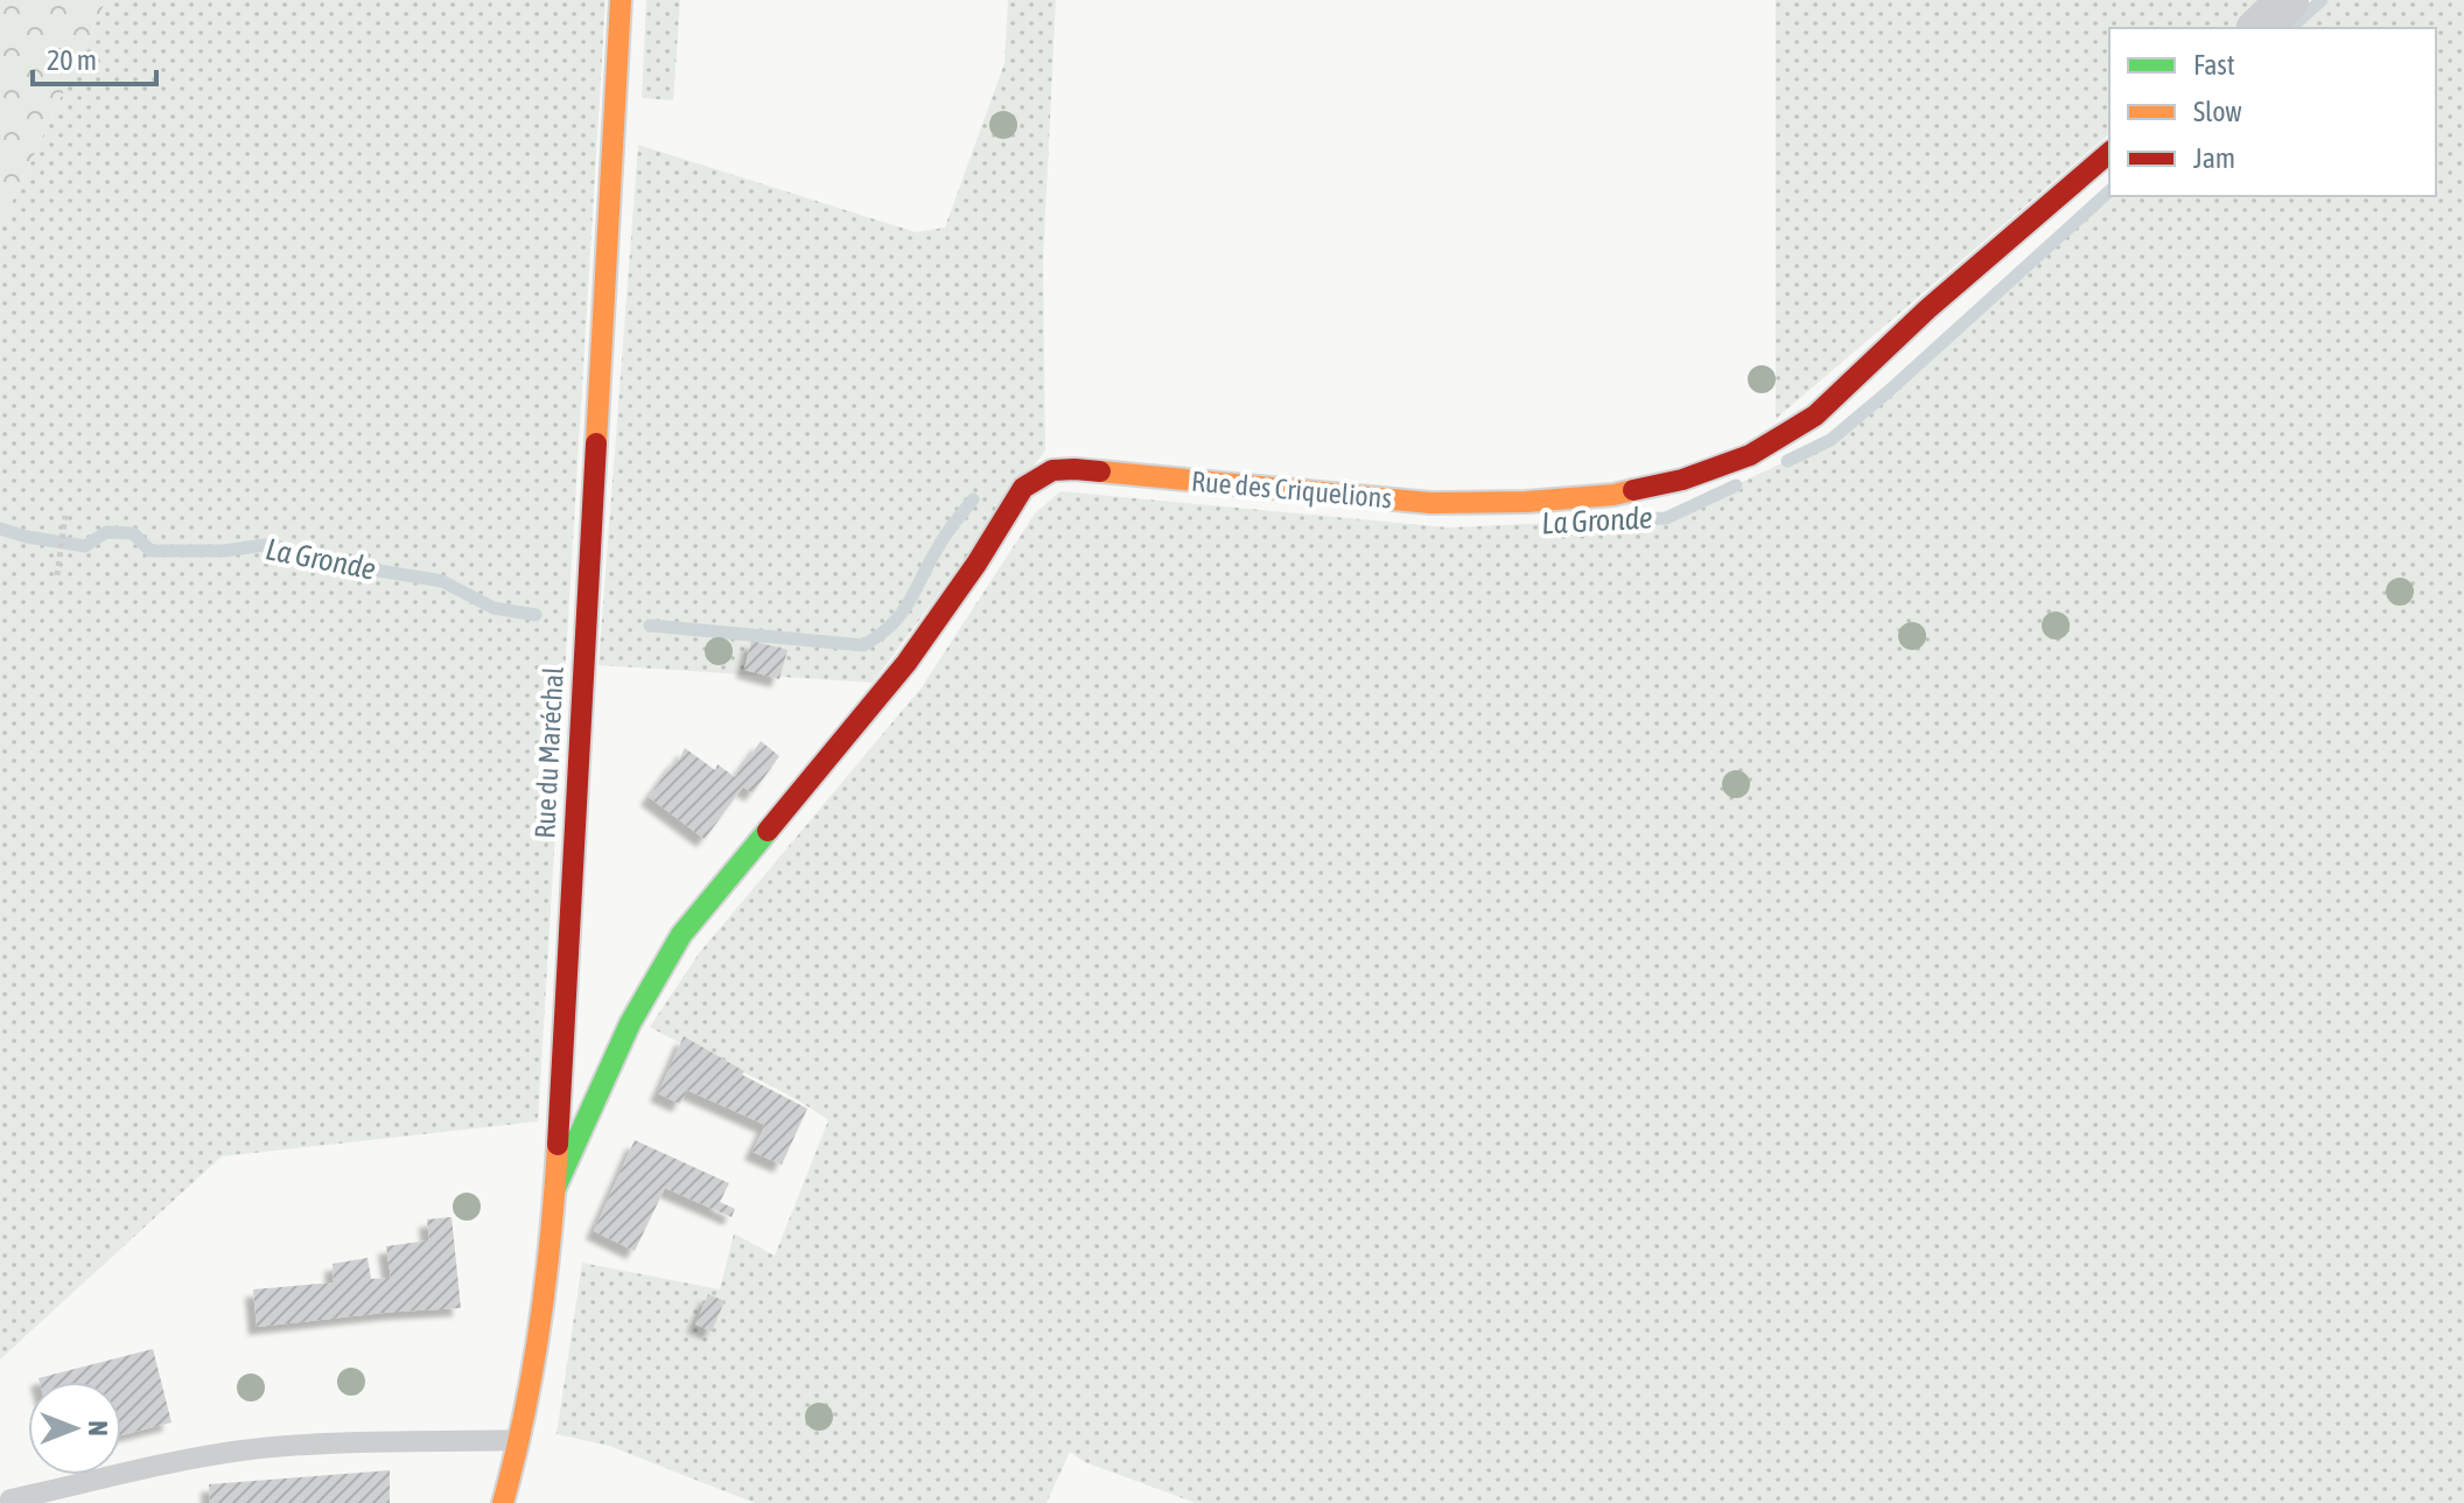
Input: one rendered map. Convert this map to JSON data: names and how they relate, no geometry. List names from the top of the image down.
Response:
{
  "streets": {
    "street": ["Rue des Criquelions", "Rue du Maréchal"]
  },
  "crossings": [
    ["Rue des Criquelions", "Rue du Maréchal"]
  ],
  "water": ["La Gronde"],
  "legend": ["Fast", "Slow", "Jam"],
  "scale_bar": "20 m",
  "north": "right"
}
